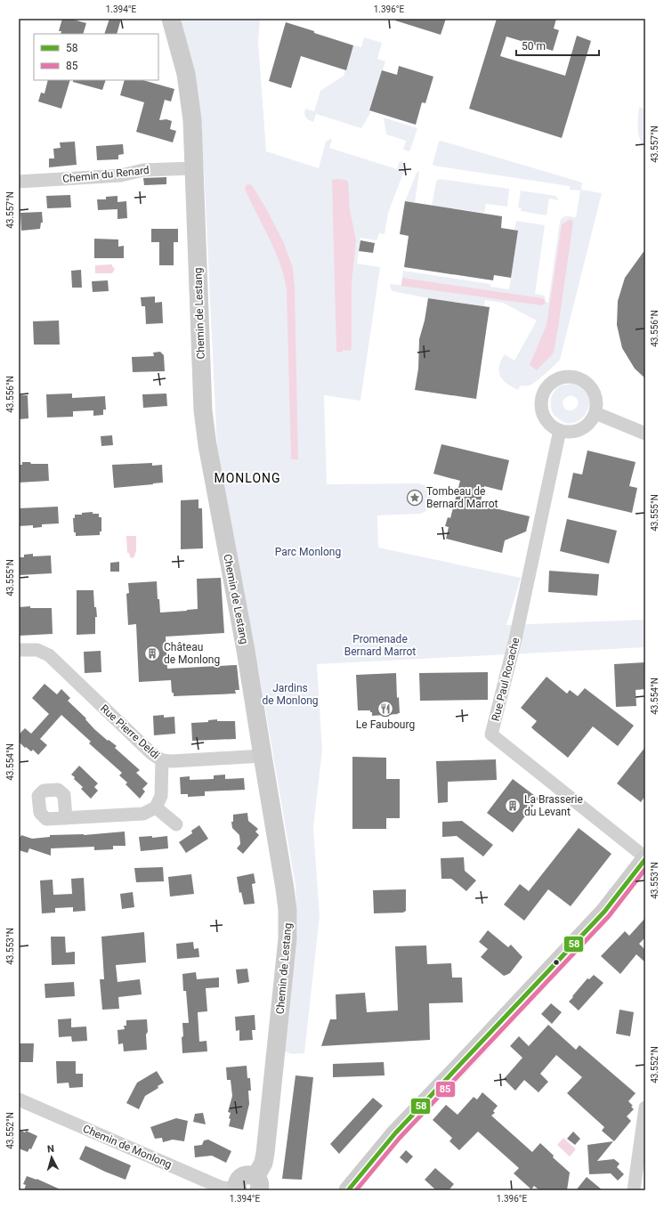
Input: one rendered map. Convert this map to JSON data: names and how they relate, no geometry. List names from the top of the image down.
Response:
{
  "streets": {
    "street": [
      "Chemin du Renard",
      "Chemin de Lestang",
      "Rue Paul Rocache",
      "Rue Pierre Deldi",
      "Chemin de Monlong"
    ]
  },
  "crossings": [
    ["Chemin du Renard", "Chemin de Lestang"],
    ["Chemin de Lestang", "Rue Pierre Deldi"]
  ],
  "districts": ["MONLONG"],
  "parks": ["Parc Monlong", "Promenade Bernard Marrot", "Jardins de Monlong"],
  "places": {
    "place": ["Tombeau de Bernard Marrot"],
    "building": ["Château de Monlong", "La Brasserie du Levant"],
    "restaurant": ["Le Faubourg"]
  },
  "lines": ["transit line 58", "transit line 85"],
  "legend": ["58", "85"],
  "scale_bar": "50 m",
  "north": "top",
  "coordinates": [
    "1.394°E",
    "1.396°E",
    "43.557°N",
    "43.556°N",
    "43.555°N",
    "43.554°N",
    "43.553°N",
    "43.552°N"
  ]
}
